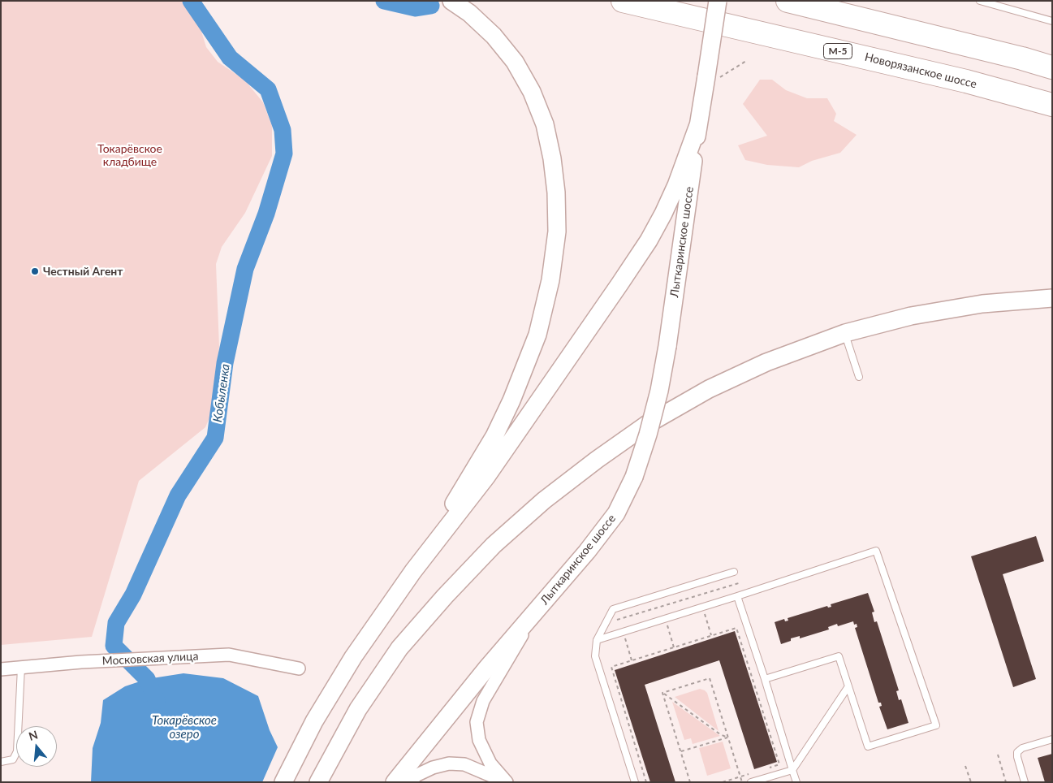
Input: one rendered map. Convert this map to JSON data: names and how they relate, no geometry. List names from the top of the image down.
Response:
{
  "streets": {
    "highway": ["М-5", "Новорязанское шоссе"],
    "main road": ["Лыткаринское шоссе"],
    "street": ["Московская улица"]
  },
  "water": ["Кобыленка", "Токарёвское озеро"],
  "parks": ["Токарёвское кладбище"],
  "places": ["Честный Агент"],
  "north": "top"
}
